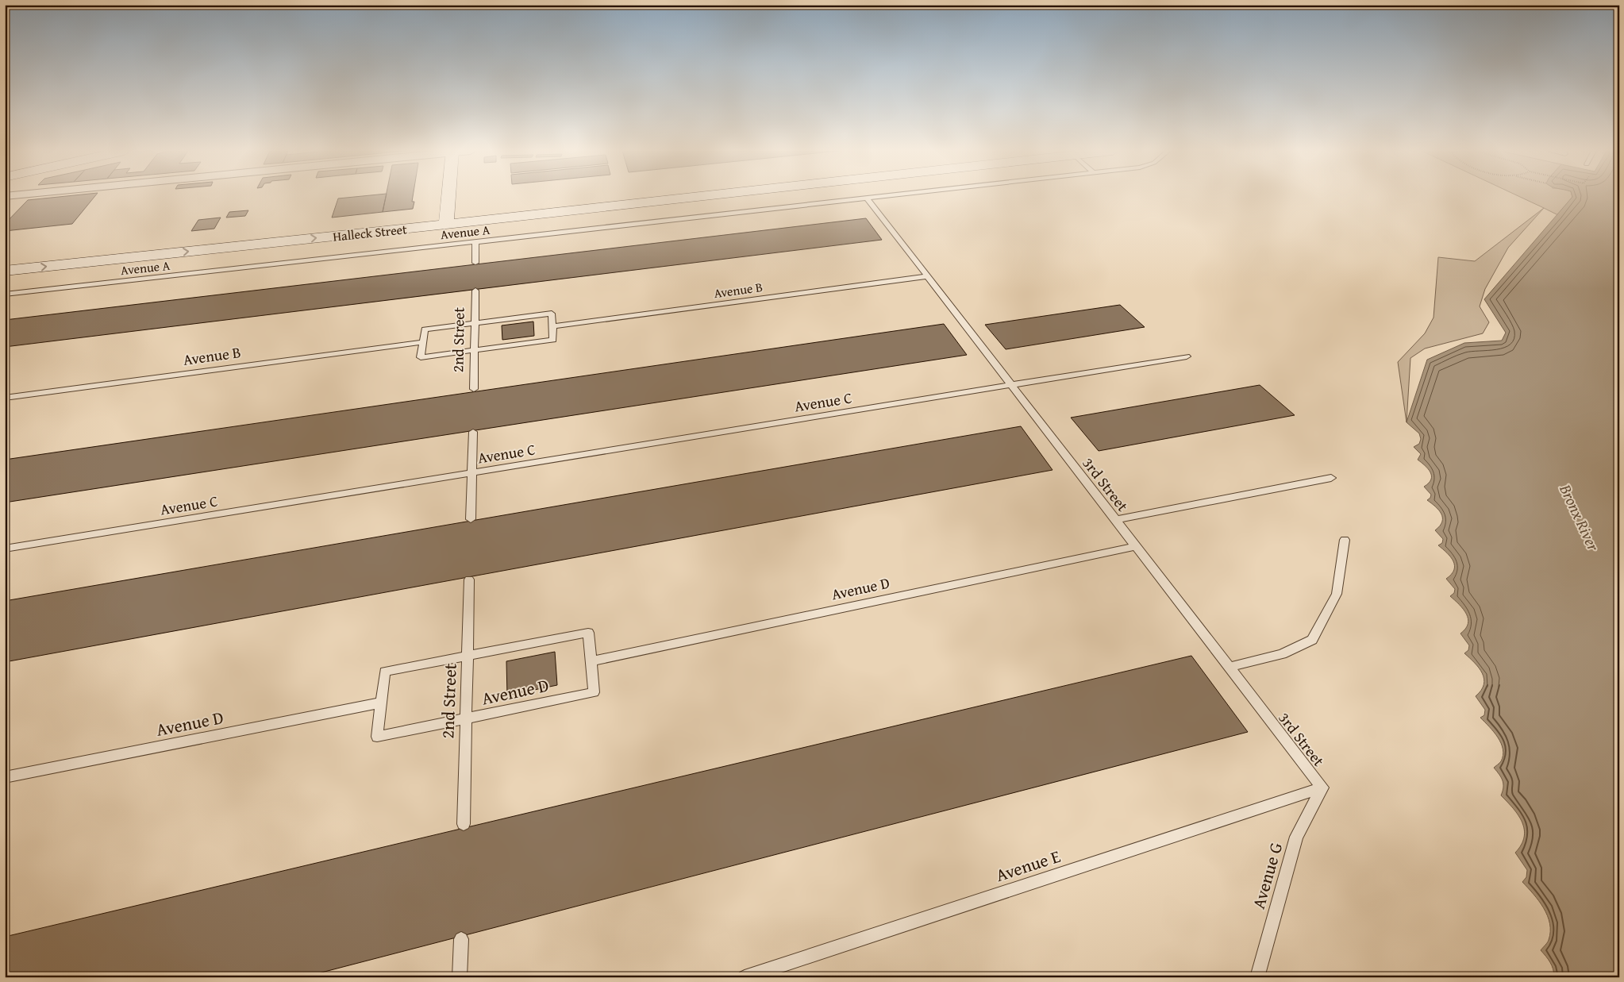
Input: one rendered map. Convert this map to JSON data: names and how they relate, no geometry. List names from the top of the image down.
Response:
{
  "streets": {
    "main road": ["Halleck Street"],
    "lane": [
      "Avenue A",
      "Avenue B",
      "2nd Street",
      "Avenue C",
      "3rd Street",
      "Avenue D",
      "Avenue E",
      "Avenue G"
    ]
  },
  "crossings": [
    ["Avenue A", "3rd Street"],
    ["Avenue B", "3rd Street"],
    ["2nd Street", "Avenue D"],
    ["Avenue C", "3rd Street"],
    ["3rd Street", "Avenue D"],
    ["3rd Street", "Avenue E"],
    ["3rd Street", "Avenue G"],
    ["Avenue E", "Avenue G"]
  ],
  "water": ["Bronx River"]
}
